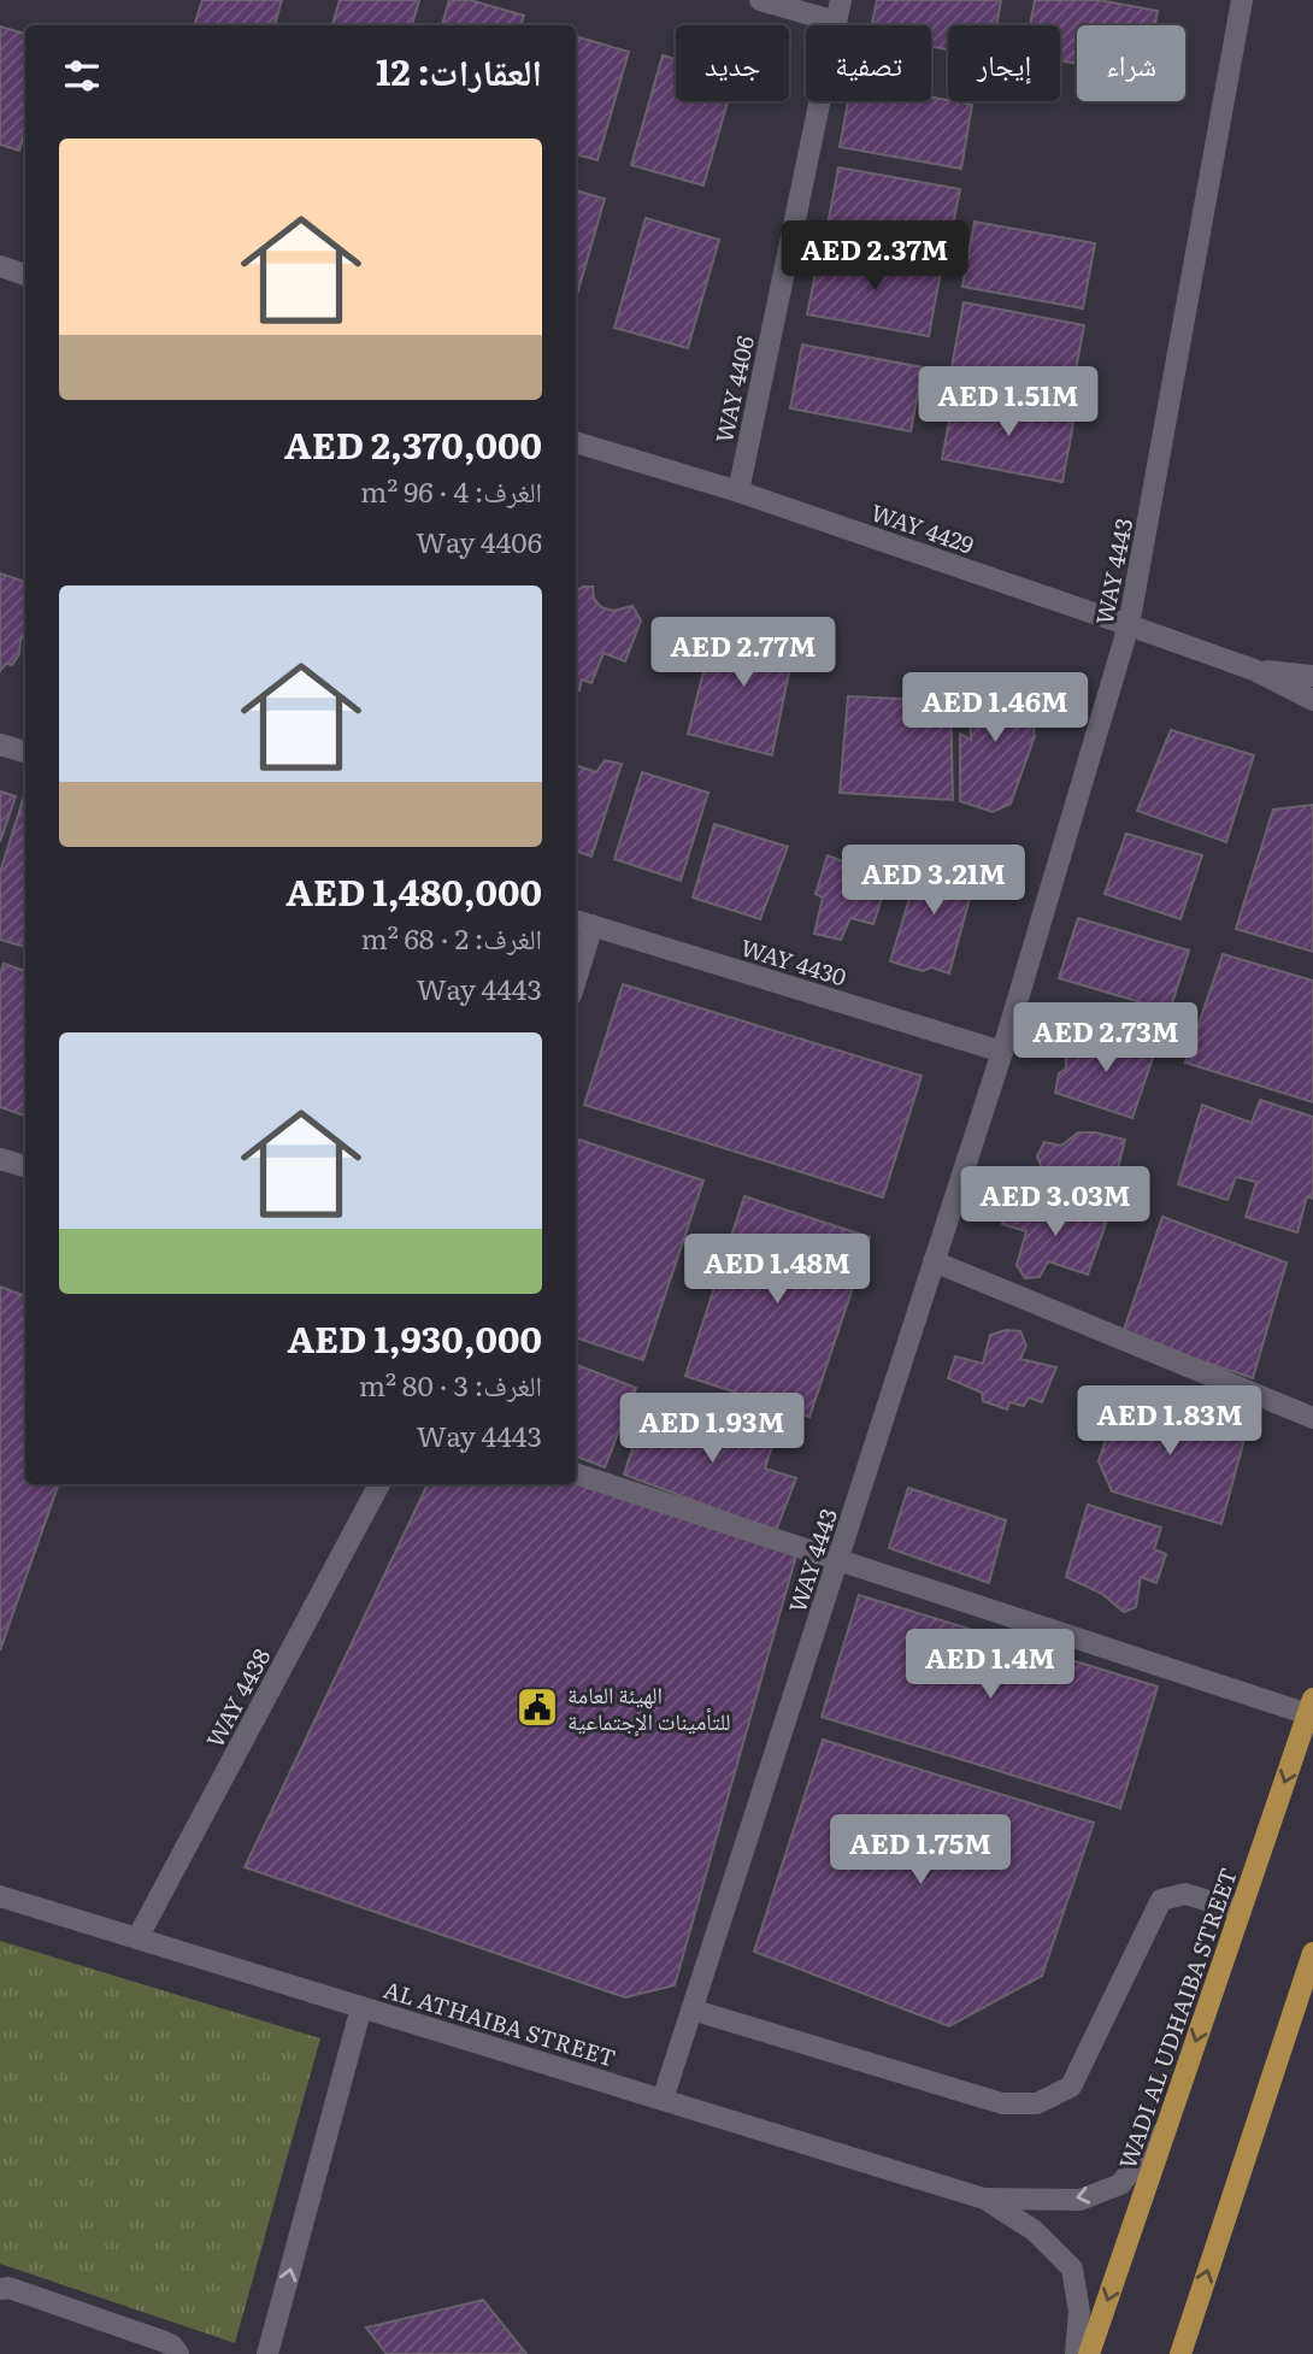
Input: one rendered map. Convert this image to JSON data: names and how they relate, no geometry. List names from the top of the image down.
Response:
{
  "streets": {
    "main road": ["WADI AL UDHAIBA STREET"],
    "street": [
      "WAY 4406",
      "WAY 4429",
      "WAY 4443",
      "WAY 4430",
      "WAY 4438",
      "AL ATHAIBA STREET"
    ]
  },
  "crossings": [
    ["WAY 4406", "WAY 4429"],
    ["WAY 4429", "WAY 4443"],
    ["WAY 4443", "WAY 4430"],
    ["WAY 4443", "AL ATHAIBA STREET"],
    ["WAY 4438", "AL ATHAIBA STREET"],
    ["WADI AL UDHAIBA STREET", "AL ATHAIBA STREET"]
  ],
  "places": {
    "public building": ["الهيئة العامة للتأمينات الإجتماعية"]
  },
  "page": {
    "chip": [
      "شراء",
      "إيجار",
      "تصفية",
      "جديد"
    ],
    "heading": "العقارات: 12",
    "list": [
      {
        "name": "AED 2,370,000",
        "note": "الغرف: 4 · 96 m² · Way 4406"
      },
      {
        "name": "AED 1,480,000",
        "note": "الغرف: 2 · 68 m² · Way 4443"
      },
      {
        "name": "AED 1,930,000",
        "note": "الغرف: 3 · 80 m² · Way 4443"
      }
    ],
    "price": [
      "AED 2.37M",
      "AED 1.51M",
      "AED 2.77M",
      "AED 1.46M",
      "AED 3.21M",
      "AED 2.73M",
      "AED 3.03M",
      "AED 1.48M",
      "AED 1.83M",
      "AED 1.93M",
      "AED 1.4M",
      "AED 1.75M"
    ]
  }
}
